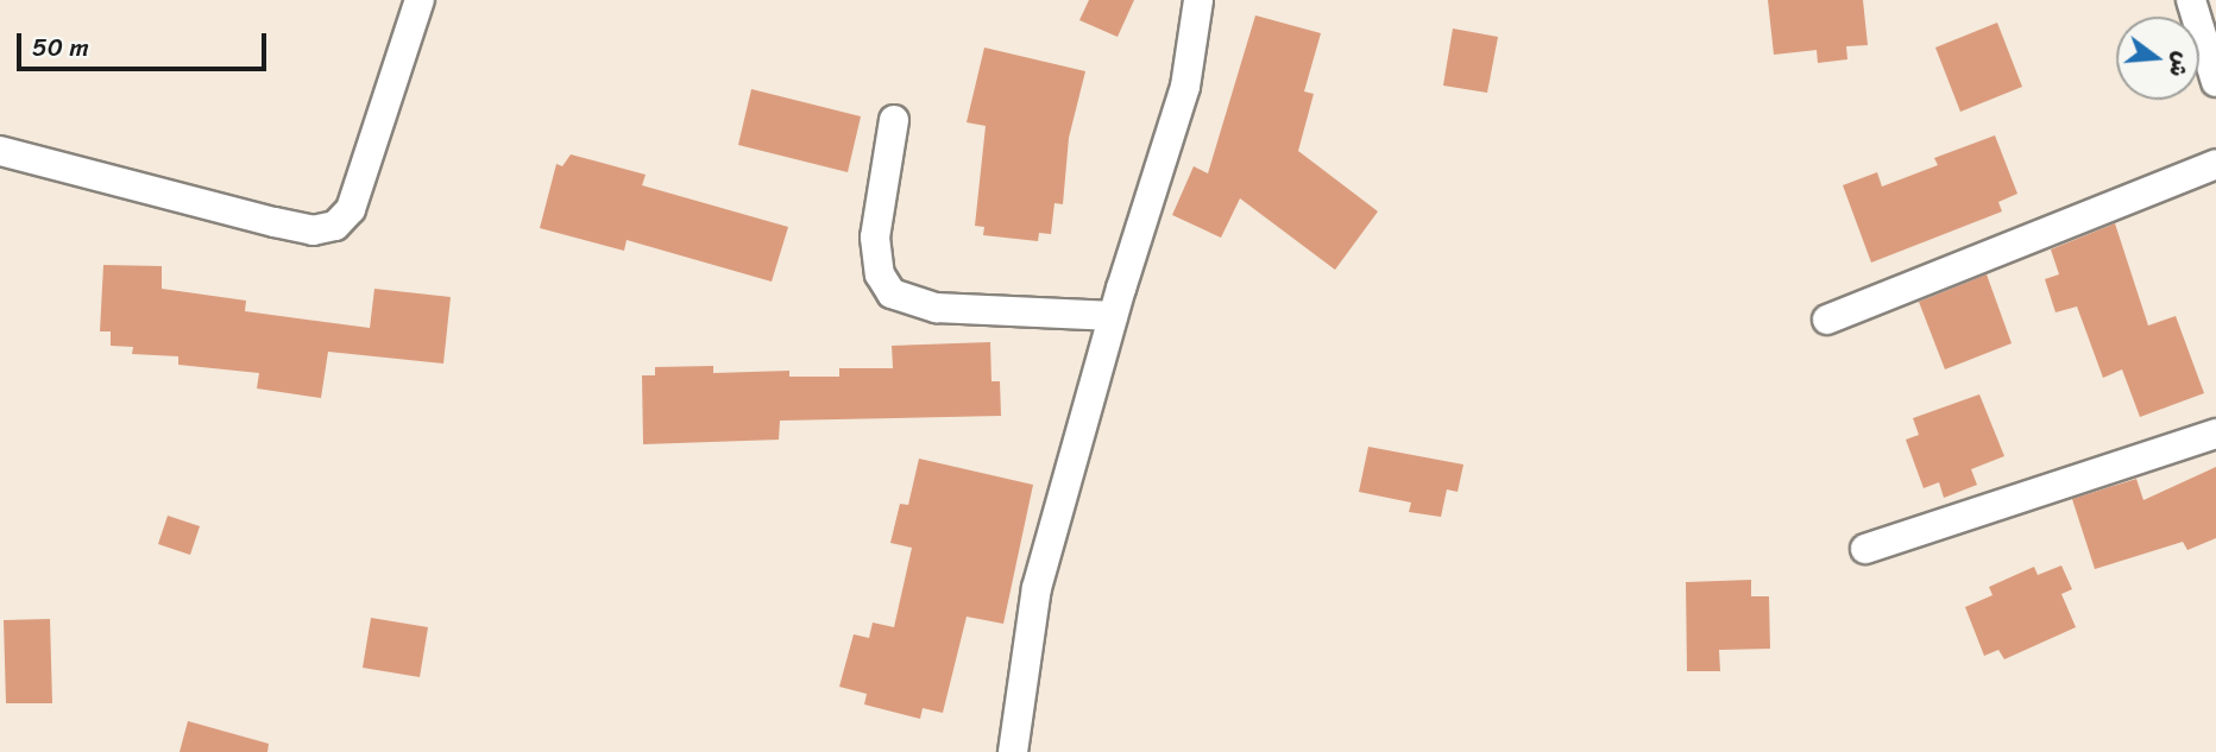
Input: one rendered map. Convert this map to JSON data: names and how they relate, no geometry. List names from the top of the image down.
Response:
{
  "scale_bar": "50 m",
  "north": "right"
}
